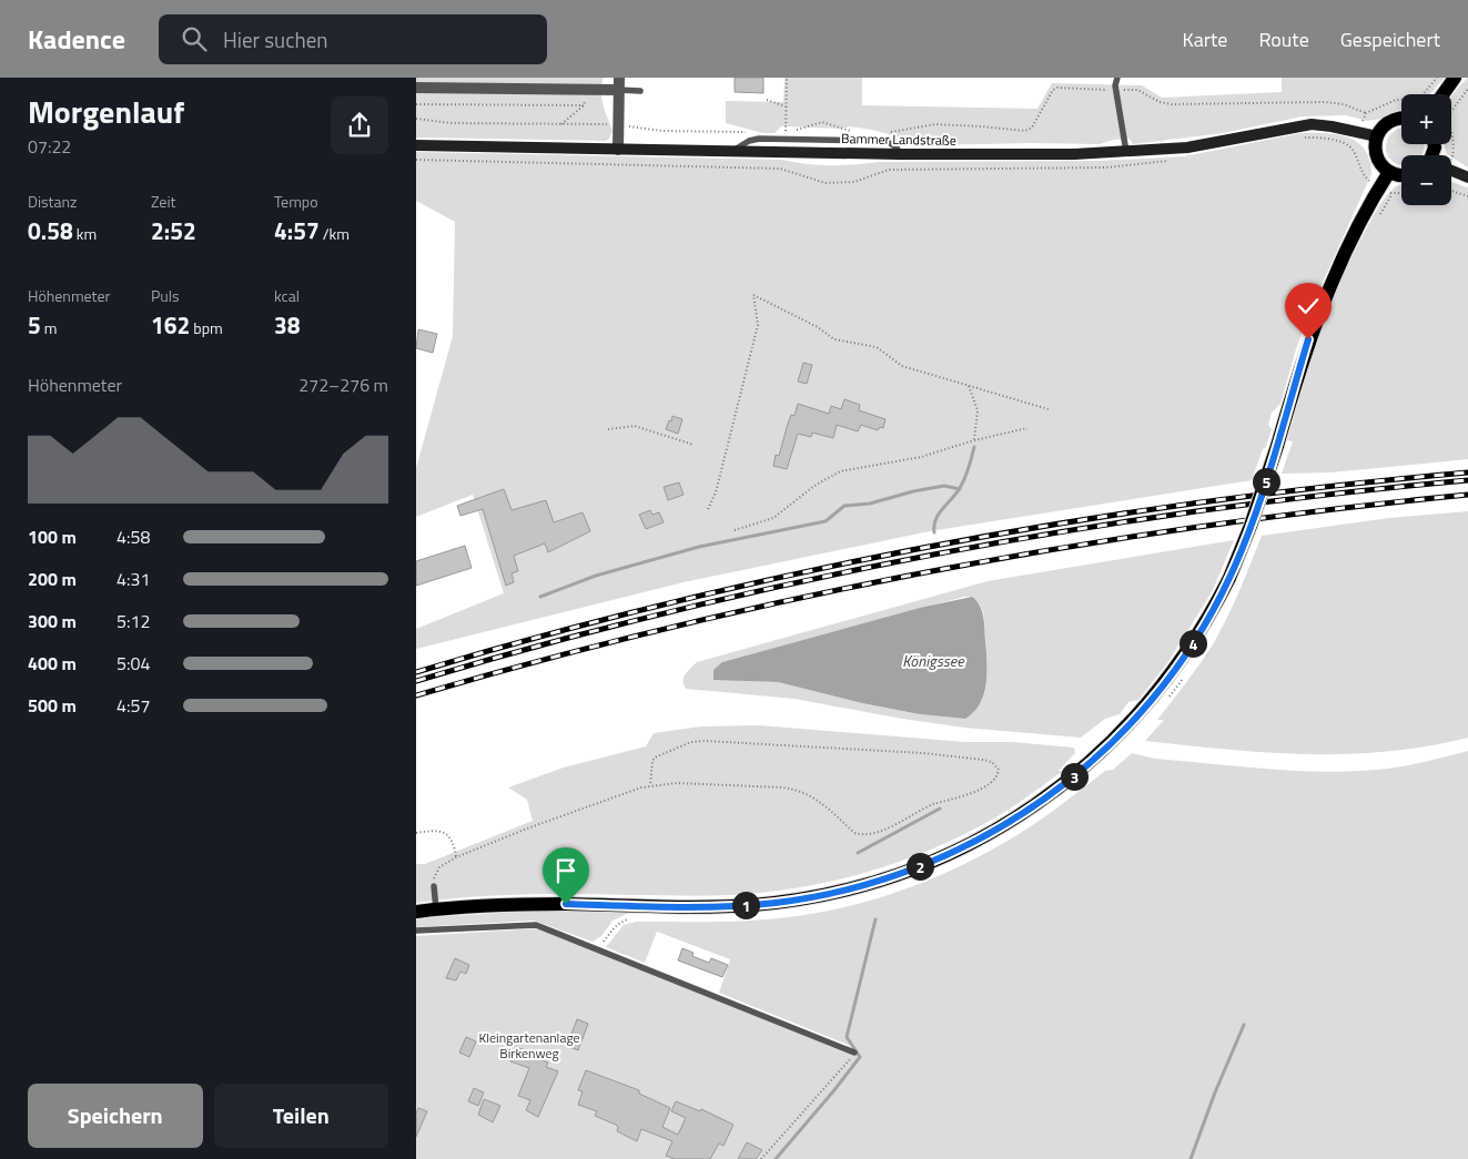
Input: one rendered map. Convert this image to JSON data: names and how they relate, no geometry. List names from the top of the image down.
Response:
{
  "streets": {
    "main road": ["Bammer Landstraße"]
  },
  "water": ["Königssee"],
  "parks": ["Kleingartenanlage Birkenweg"],
  "page": {
    "header": "Kadence",
    "search": "Hier suchen",
    "nav": ["Karte", "Route", "Gespeichert"],
    "heading": ["Morgenlauf", "07:22"],
    "map_buttons": ["+", "−"],
    "stats": [
      ["Distanz", "0.58 km"],
      ["Zeit", "2:52"],
      ["Tempo", "4:57 /km"],
      ["Höhenmeter", "5 m"],
      ["Puls", "162 bpm"],
      ["kcal", "38"]
    ],
    "chart": ["Höhenmeter", "272–276 m"],
    "pins": [
      "5",
      "4",
      "3",
      "2",
      "1"
    ],
    "list": [
      {
        "name": "100 m",
        "note": "4:58"
      },
      {
        "name": "200 m",
        "note": "4:31"
      },
      {
        "name": "300 m",
        "note": "5:12"
      },
      {
        "name": "400 m",
        "note": "5:04"
      },
      {
        "name": "500 m",
        "note": "4:57"
      }
    ],
    "buttons": ["Speichern", "Teilen"]
  }
}
